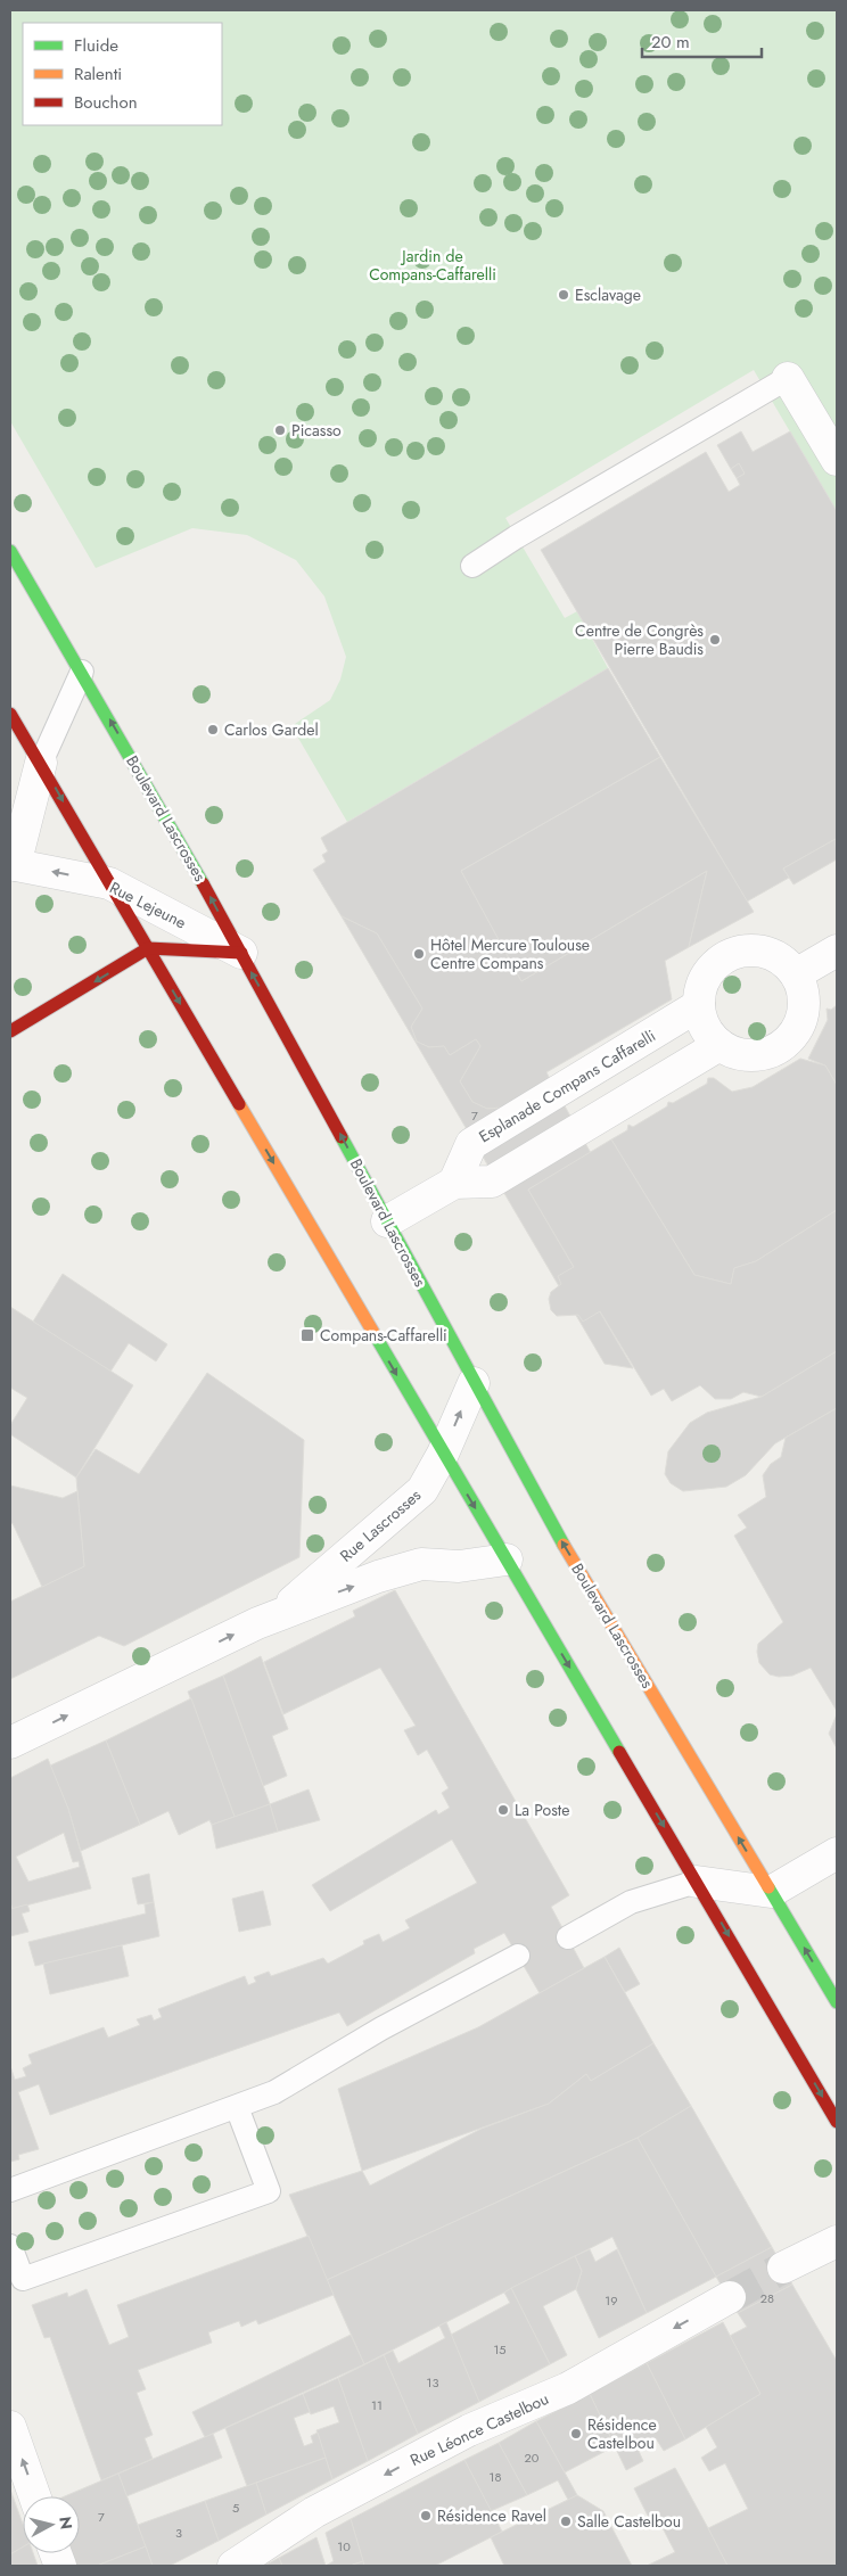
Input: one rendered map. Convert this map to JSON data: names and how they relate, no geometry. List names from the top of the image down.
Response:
{
  "streets": {
    "main road": ["Boulevard Lascrosses"],
    "street": [
      "Rue Lejeune",
      "Esplanade Compans Caffarelli",
      "Rue Lascrosses",
      "Rue Léonce Castelbou"
    ]
  },
  "crossings": [
    ["Boulevard Lascrosses", "Rue Lejeune"],
    ["Boulevard Lascrosses", "Rue Lascrosses"]
  ],
  "one_way": ["Rue Léonce Castelbou"],
  "parks": ["Jardin de Compans-Caffarelli"],
  "places": {
    "other": [
      "Esclavage",
      "Picasso",
      "Centre de Congrès Pierre Baudis",
      "Carlos Gardel",
      "Hôtel Mercure Toulouse Centre Compans",
      "La Poste",
      "Résidence Castelbou",
      "Résidence Ravel",
      "Salle Castelbou"
    ],
    "transit": ["Compans-Caffarelli"]
  },
  "house_numbers": [
    "7",
    "28",
    "19",
    "15",
    "13",
    "11",
    "20",
    "18",
    "5",
    "7",
    "3",
    "10"
  ],
  "legend": ["Fluide", "Ralenti", "Bouchon"],
  "scale_bar": "20 m",
  "north": "right"
}
